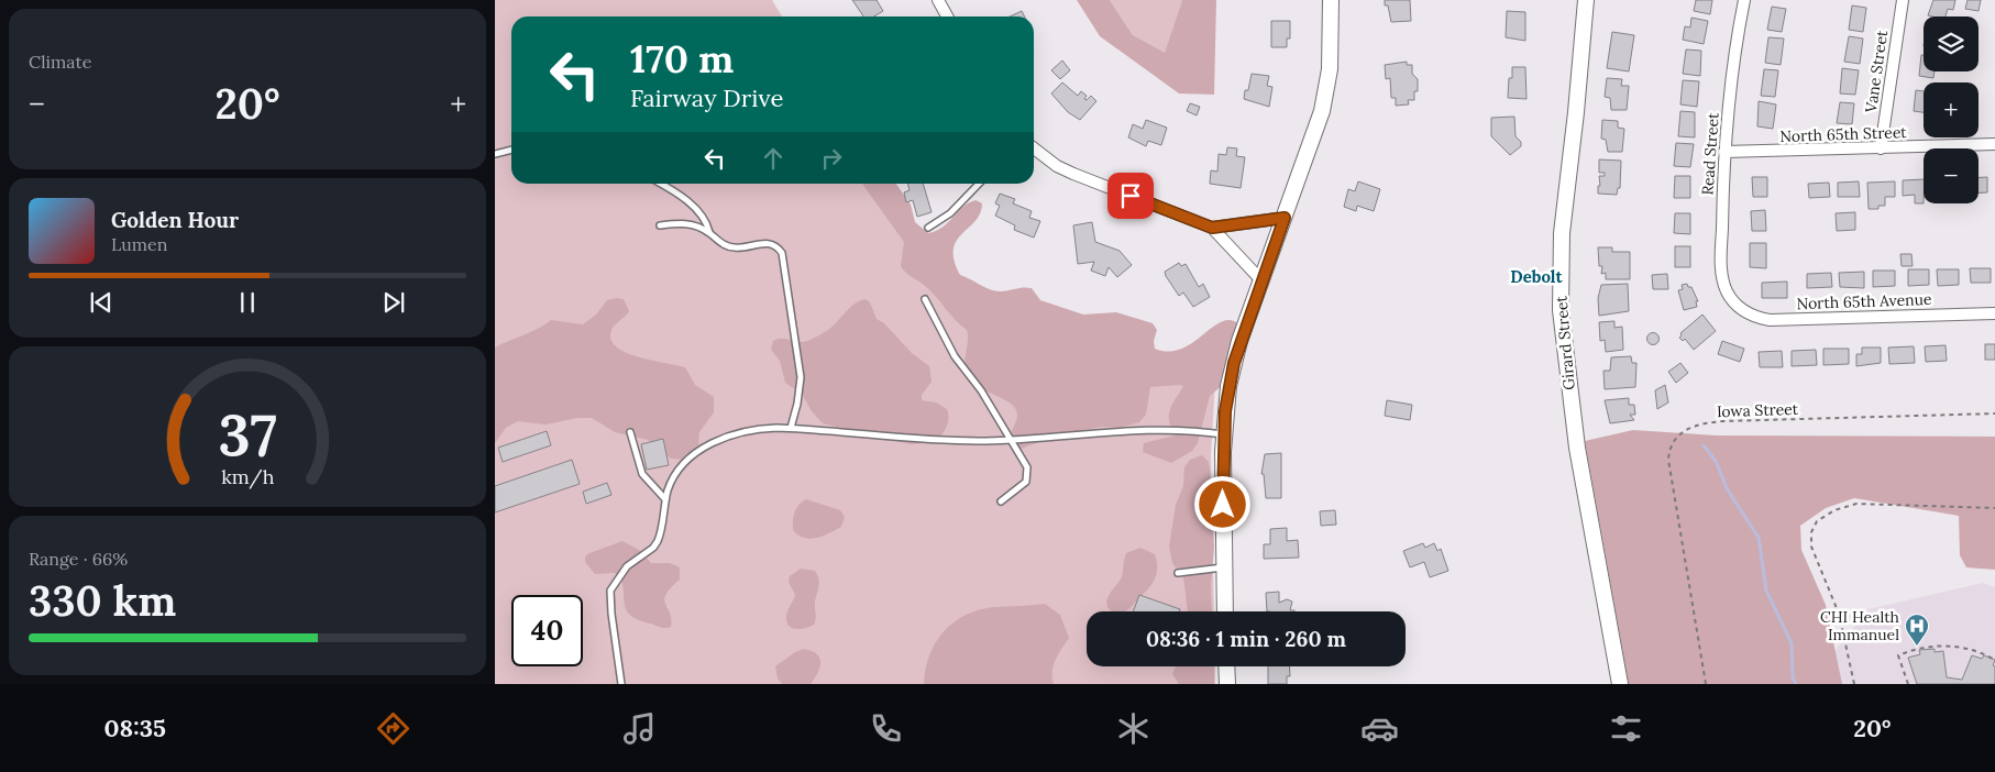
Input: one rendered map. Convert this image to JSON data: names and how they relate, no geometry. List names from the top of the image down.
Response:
{
  "streets": {
    "street": [
      "Vane Street",
      "North 65th Street",
      "Read Street",
      "North 65th Avenue",
      "Girard Street"
    ],
    "path": ["Iowa Street"]
  },
  "crossings": [
    ["Vane Street", "North 65th Street"],
    ["North 65th Street", "Read Street"],
    ["Read Street", "North 65th Avenue"]
  ],
  "districts": ["Debolt"],
  "places": {
    "hospital": ["CHI Health Immanuel"]
  },
  "page": {
    "tile": [
      "Climate",
      ["Range · 66%", "330 km"]
    ],
    "map_buttons": ["+", "−"],
    "turn": ["170 m", "Fairway Drive"],
    "heat": ["−", "20°", "+"],
    "song": ["Golden Hour", "Lumen"],
    "limit": "40",
    "trip": "08:36 · 1 min · 260 m",
    "tabs": ["08:35", "20°"],
    "gauge": ["37", "km/h"]
  }
}
